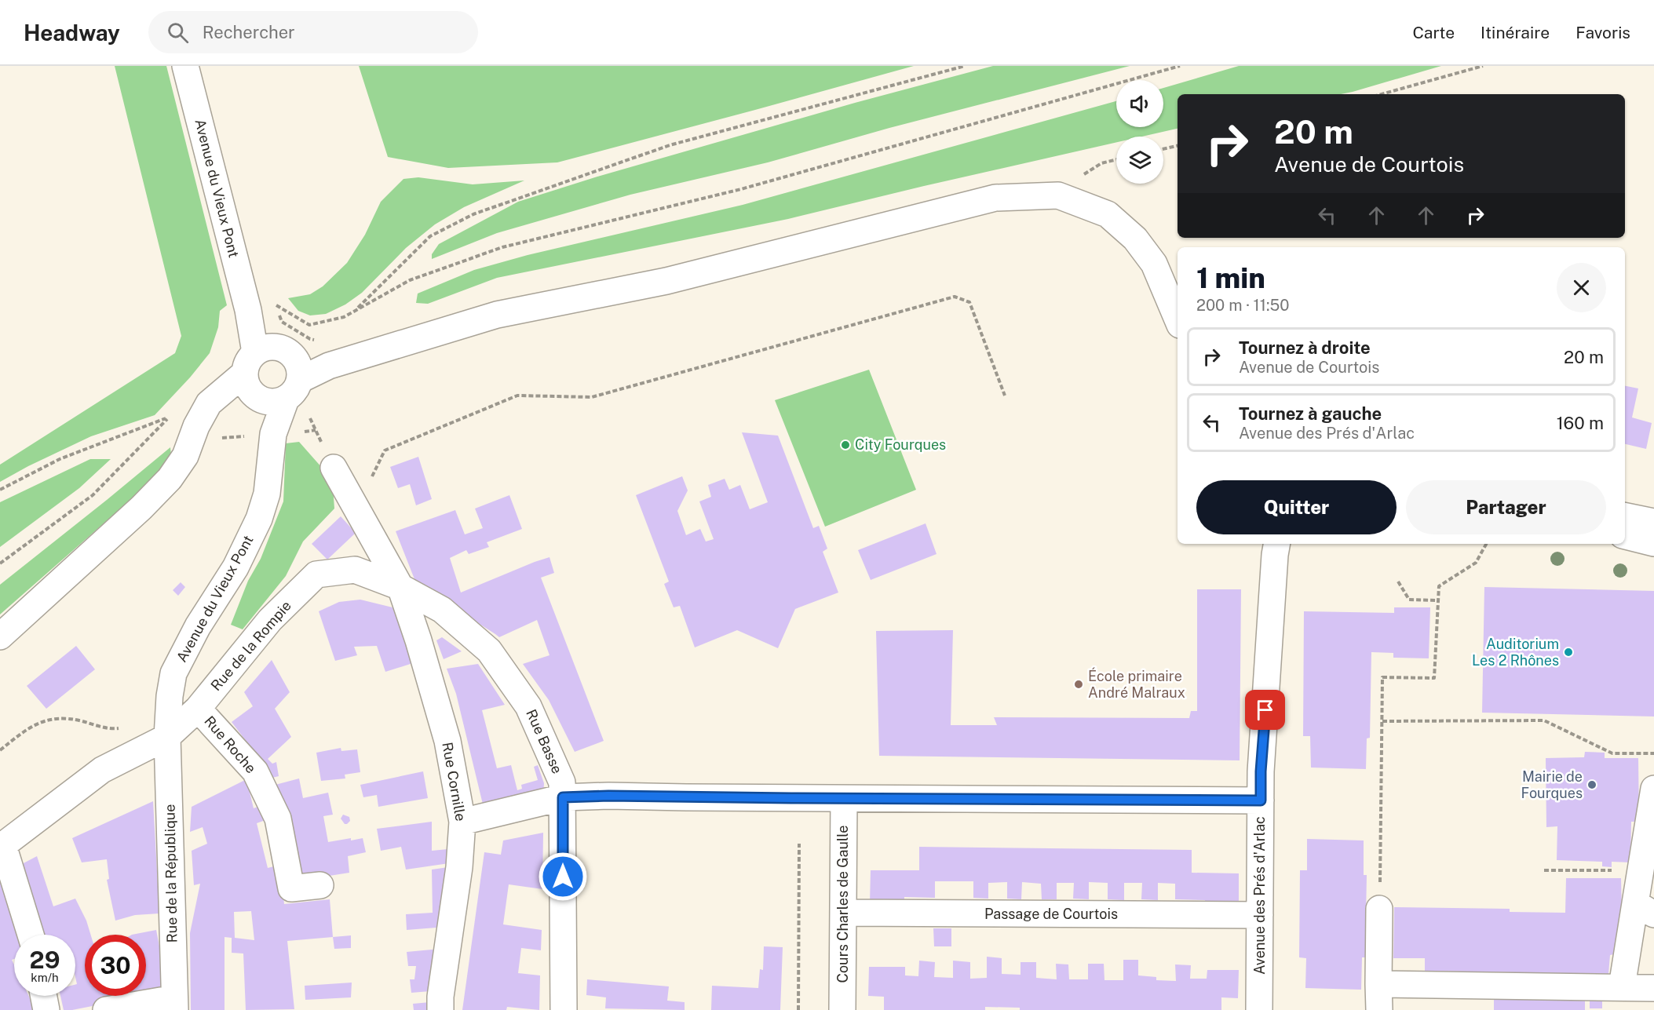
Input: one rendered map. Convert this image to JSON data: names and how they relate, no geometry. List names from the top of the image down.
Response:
{
  "streets": {
    "street": [
      "Avenue du Vieux Pont",
      "Rue de la Rompie",
      "Rue Basse",
      "Rue Roche",
      "Rue Cornille",
      "Rue de la République",
      "Avenue des Prés d'Arlac",
      "Cours Charles de Gaulle",
      "Passage de Courtois"
    ]
  },
  "crossings": [
    ["Avenue du Vieux Pont", "Rue de la Rompie"],
    ["Avenue du Vieux Pont", "Rue de la République"],
    ["Rue de la Rompie", "Rue Basse"],
    ["Rue de la Rompie", "Rue Roche"],
    ["Rue de la Rompie", "Rue Cornille"],
    ["Rue de la Rompie", "Rue de la République"],
    ["Rue Basse", "Rue Cornille"],
    ["Avenue des Prés d'Arlac", "Passage de Courtois"],
    ["Cours Charles de Gaulle", "Passage de Courtois"]
  ],
  "places": [
    "City Fourques",
    "Auditorium Les 2 Rhônes",
    "École primaire André Malraux",
    "Mairie de Fourques"
  ],
  "page": {
    "header": "Headway",
    "search": "Rechercher",
    "nav": ["Carte", "Itinéraire", "Favoris"],
    "turn": ["20 m", "Avenue de Courtois"],
    "heading": ["1 min", "200 m · 11:50"],
    "list": [
      {
        "name": "Tournez à droite",
        "note": "Avenue de Courtois",
        "value": "20 m"
      },
      {
        "name": "Tournez à gauche",
        "note": "Avenue des Prés d'Arlac",
        "value": "160 m"
      }
    ],
    "buttons": ["Quitter", "Partager"],
    "speed": "29 km/h",
    "limit": "30"
  }
}
